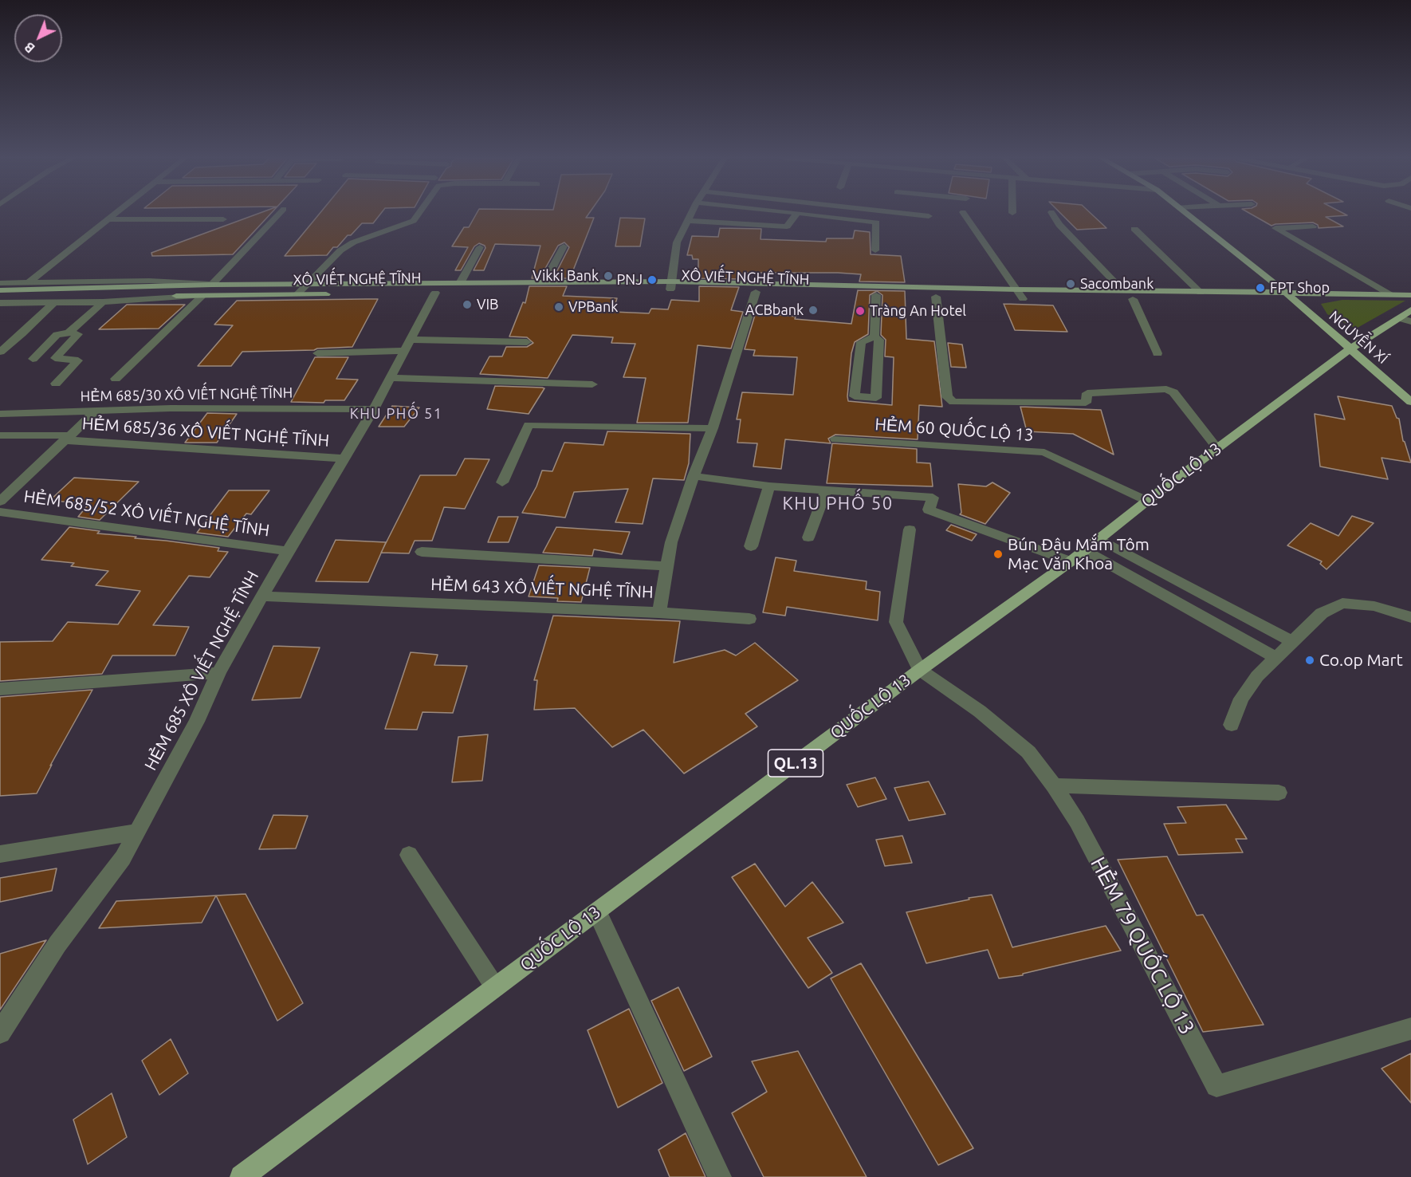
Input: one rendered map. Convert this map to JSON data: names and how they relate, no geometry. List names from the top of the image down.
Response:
{
  "streets": {
    "main road": [
      "XÔ VIẾT NGHỆ TĨNH",
      "NGUYỄN XÍ",
      "QUỐC LỘ 13",
      "QL.13"
    ],
    "street": [
      "HẺM 685/30 XÔ VIẾT NGHỆ TĨNH",
      "HẺM 60 QUỐC LỘ 13",
      "HẺM 685/36 XÔ VIẾT NGHỆ TĨNH",
      "HẺM 685/52 XÔ VIẾT NGHỆ TĨNH",
      "HẺM 643 XÔ VIẾT NGHỆ TĨNH",
      "HẺM 685 XÔ VIẾT NGHỆ TĨNH",
      "HẺM 79 QUỐC LỘ 13"
    ]
  },
  "crossings": [
    ["XÔ VIẾT NGHỆ TĨNH", "NGUYỄN XÍ"],
    ["XÔ VIẾT NGHỆ TĨNH", "HẺM 643 XÔ VIẾT NGHỆ TĨNH"],
    ["XÔ VIẾT NGHỆ TĨNH", "HẺM 685 XÔ VIẾT NGHỆ TĨNH"],
    ["NGUYỄN XÍ", "QUỐC LỘ 13"],
    ["HẺM 685/30 XÔ VIẾT NGHỆ TĨNH", "HẺM 685 XÔ VIẾT NGHỆ TĨNH"],
    ["HẺM 60 QUỐC LỘ 13", "QUỐC LỘ 13"],
    ["HẺM 685/36 XÔ VIẾT NGHỆ TĨNH", "HẺM 685 XÔ VIẾT NGHỆ TĨNH"],
    ["QUỐC LỘ 13", "HẺM 79 QUỐC LỘ 13"],
    ["HẺM 685/52 XÔ VIẾT NGHỆ TĨNH", "HẺM 685 XÔ VIẾT NGHỆ TĨNH"],
    ["HẺM 643 XÔ VIẾT NGHỆ TĨNH", "HẺM 685 XÔ VIẾT NGHỆ TĨNH"]
  ],
  "districts": ["KHU PHỐ 51", "KHU PHỐ 50"],
  "places": [
    "Vikki Bank",
    "PNJ",
    "Sacombank",
    "FPT Shop",
    "VIB",
    "VPBank",
    "ACBbank",
    "Tràng An Hotel",
    "Bún Đậu Mắm Tôm Mạc Văn Khoa",
    "Co.op Mart"
  ],
  "north": "bottom left"
}
